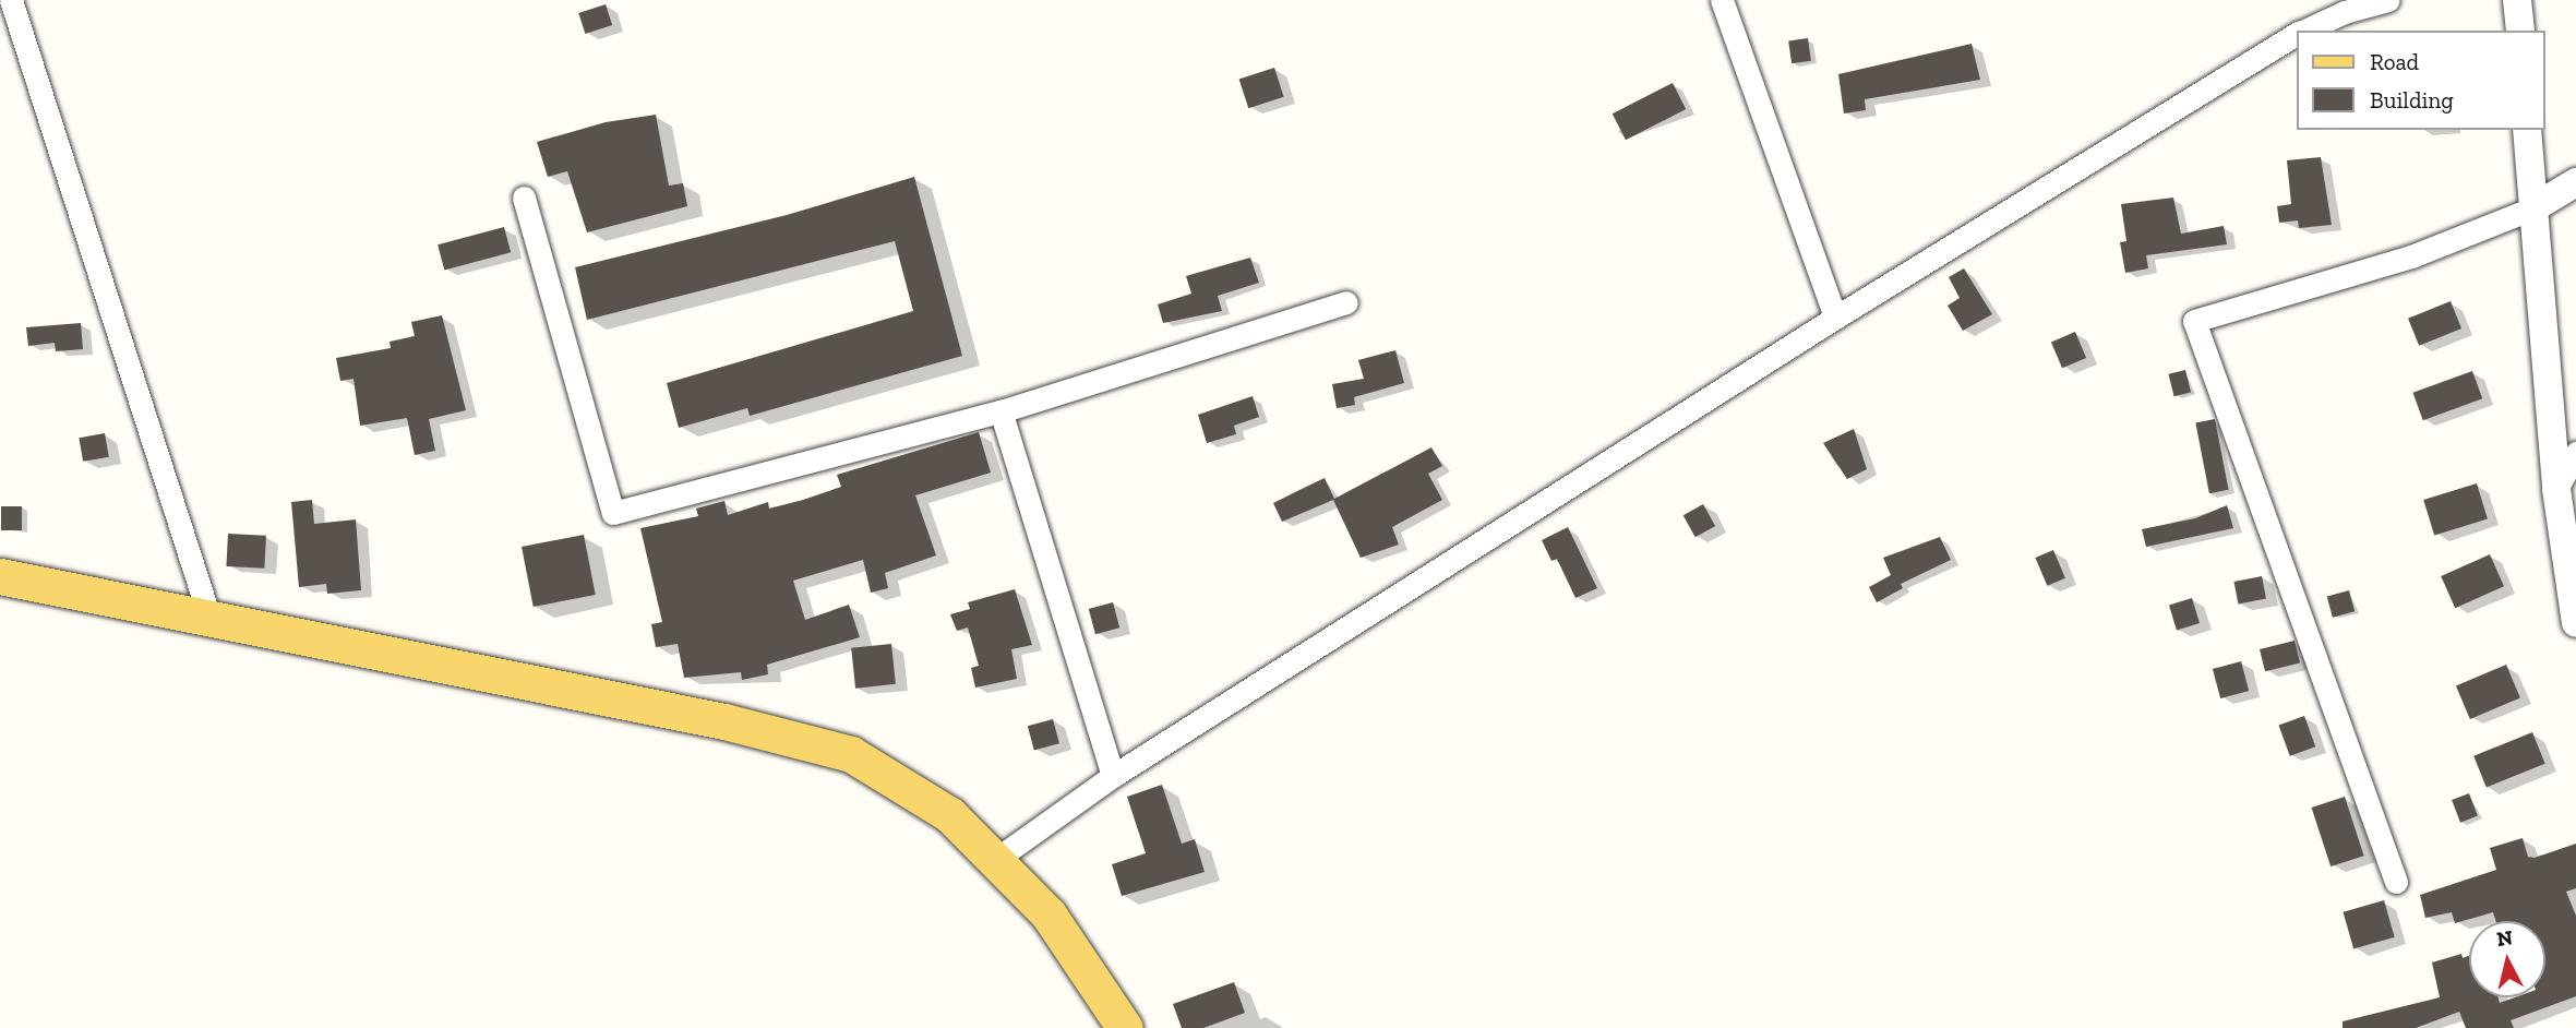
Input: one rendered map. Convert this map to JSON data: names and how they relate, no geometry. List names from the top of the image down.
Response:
{
  "legend": ["Road", "Building"],
  "north": "top"
}
